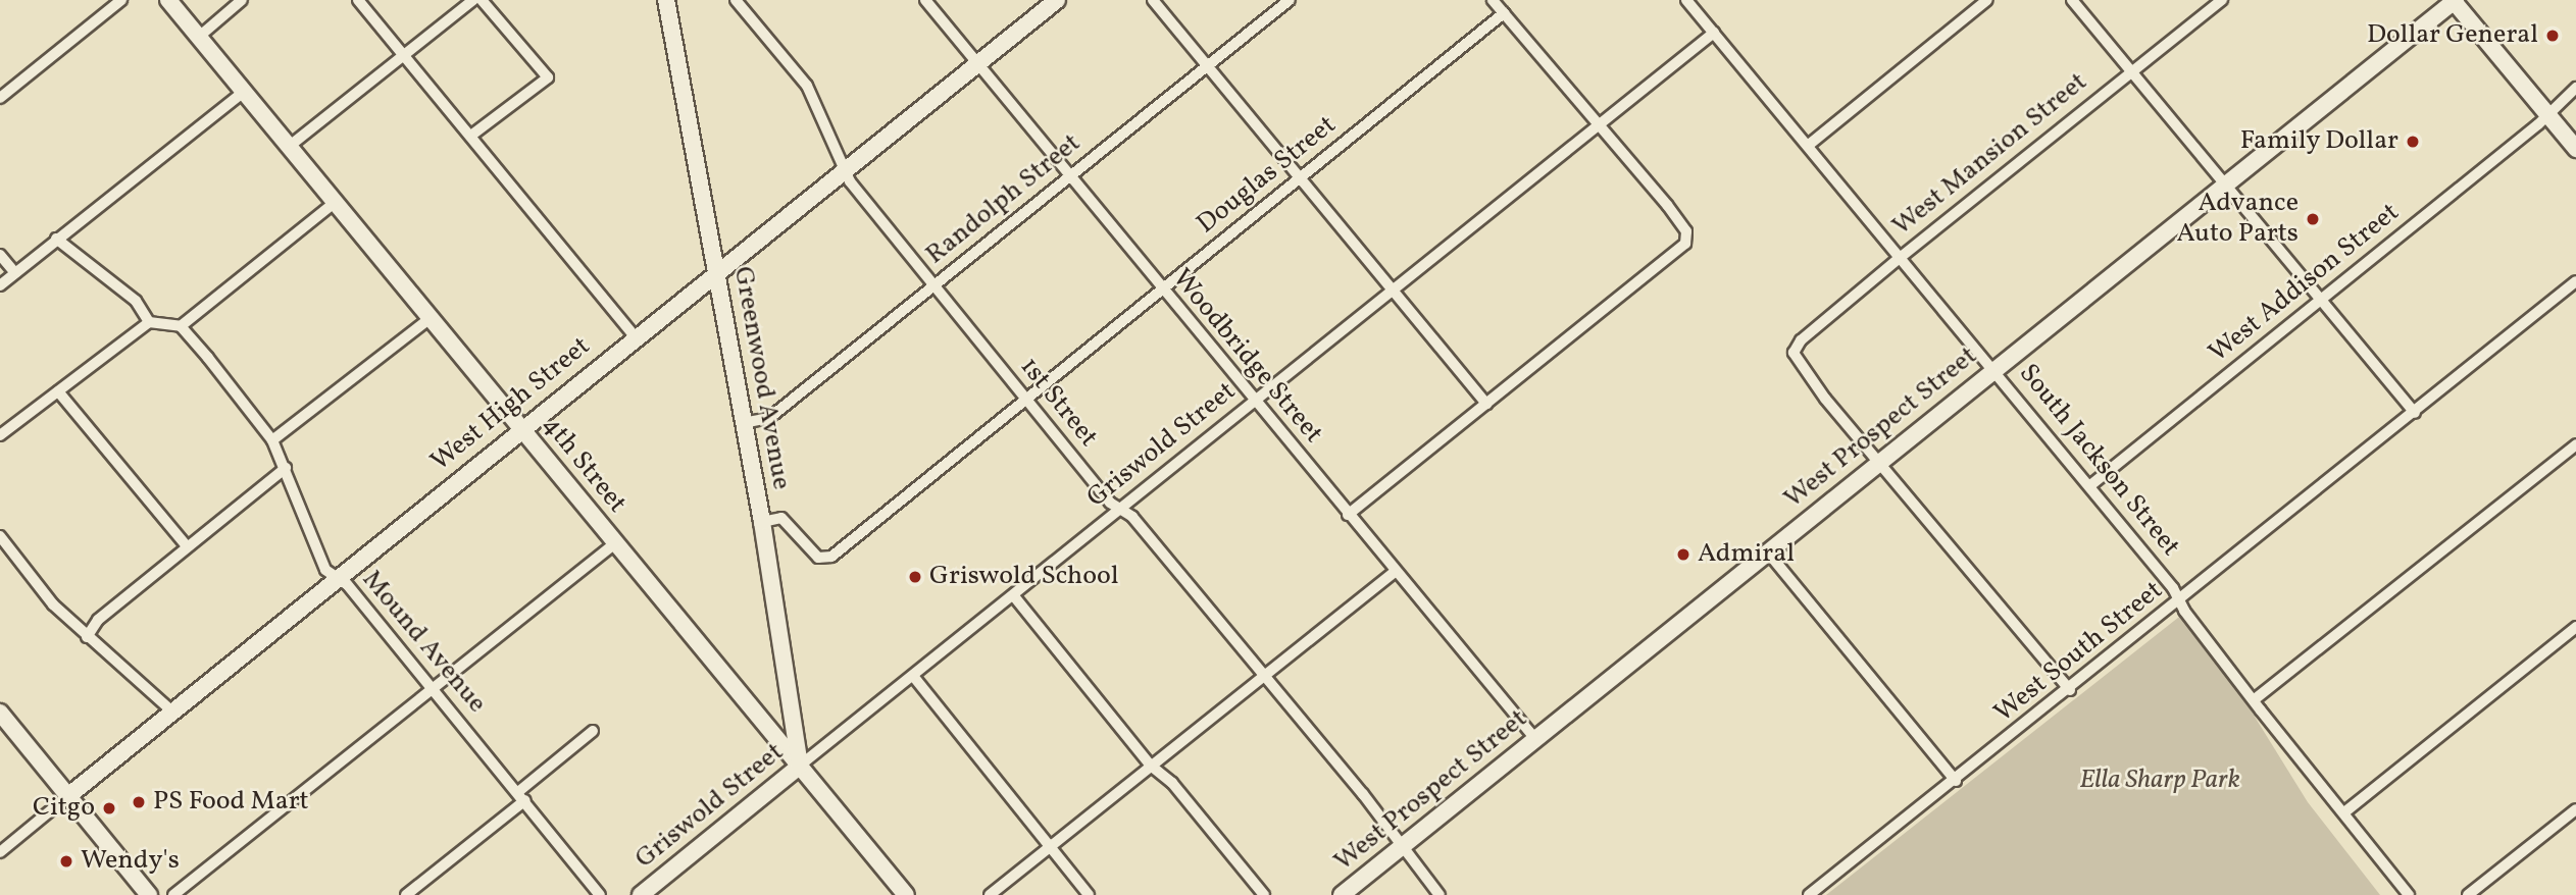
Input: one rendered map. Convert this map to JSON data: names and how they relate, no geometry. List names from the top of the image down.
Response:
{
  "streets": {
    "street": [
      "West Mansion Street",
      "Douglas Street",
      "Randolph Street",
      "West Addison Street",
      "Woodbridge Street",
      "Greenwood Avenue",
      "1st Street",
      "West High Street",
      "West Prospect Street",
      "Griswold Street",
      "South Jackson Street",
      "4th Street",
      "Mound Avenue",
      "West South Street"
    ]
  },
  "crossings": [
    ["West Mansion Street", "West Prospect Street"],
    ["West Mansion Street", "South Jackson Street"],
    ["Douglas Street", "Woodbridge Street"],
    ["Douglas Street", "Greenwood Avenue"],
    ["Douglas Street", "1st Street"],
    ["Randolph Street", "Woodbridge Street"],
    ["Randolph Street", "Greenwood Avenue"],
    ["Randolph Street", "1st Street"],
    ["West Addison Street", "South Jackson Street"],
    ["Woodbridge Street", "West High Street"],
    ["Woodbridge Street", "West Prospect Street"],
    ["Woodbridge Street", "Griswold Street"],
    ["Greenwood Avenue", "West High Street"],
    ["Greenwood Avenue", "Griswold Street"],
    ["Greenwood Avenue", "4th Street"],
    ["1st Street", "West High Street"],
    ["1st Street", "West Prospect Street"],
    ["1st Street", "Griswold Street"],
    ["West High Street", "4th Street"],
    ["West High Street", "Mound Avenue"],
    ["West Prospect Street", "South Jackson Street"],
    ["Griswold Street", "South Jackson Street"],
    ["Griswold Street", "4th Street"],
    ["South Jackson Street", "West South Street"]
  ],
  "parks": ["Ella Sharp Park"],
  "places": [
    "Dollar General",
    "Family Dollar",
    "Advance Auto Parts",
    "Admiral",
    "Griswold School",
    "PS Food Mart",
    "Citgo",
    "Wendy's"
  ]
}
